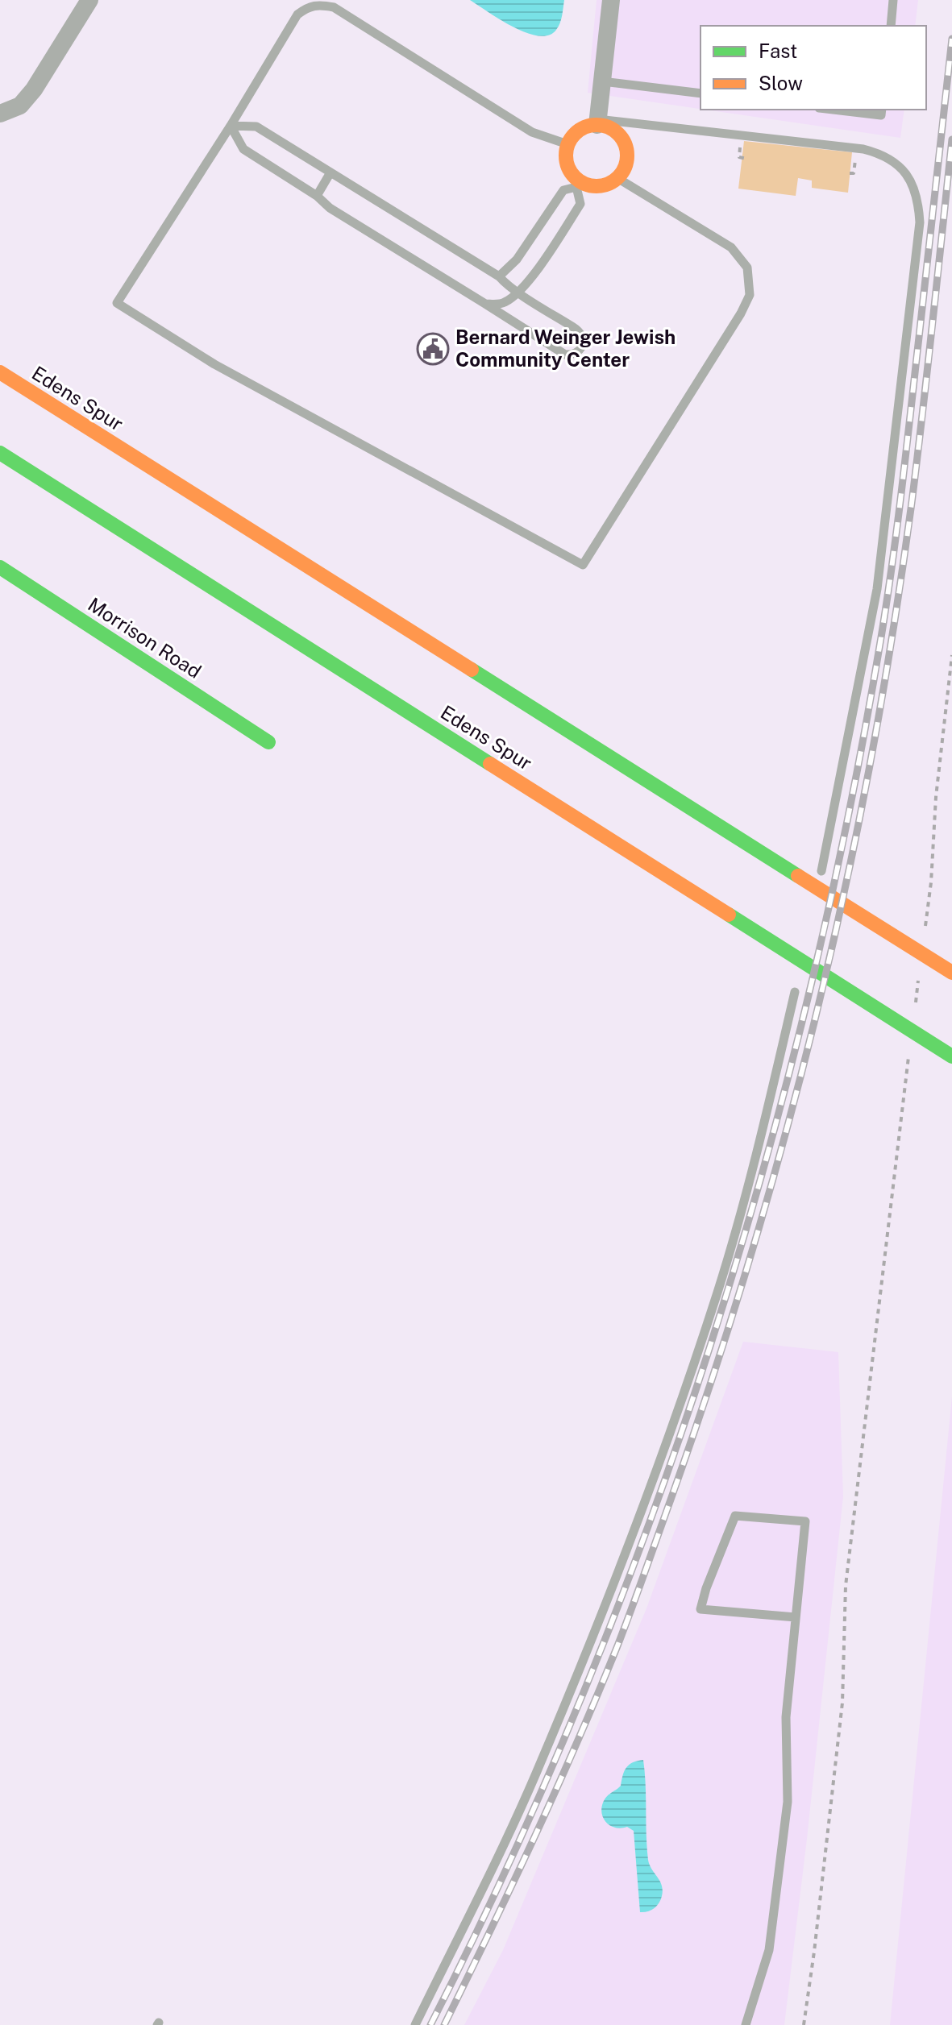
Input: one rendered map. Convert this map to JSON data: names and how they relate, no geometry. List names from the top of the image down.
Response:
{
  "streets": {
    "main road": ["Edens Spur", "Morrison Road"]
  },
  "places": {
    "public building": ["Bernard Weinger Jewish Community Center"]
  },
  "legend": ["Fast", "Slow"]
}
